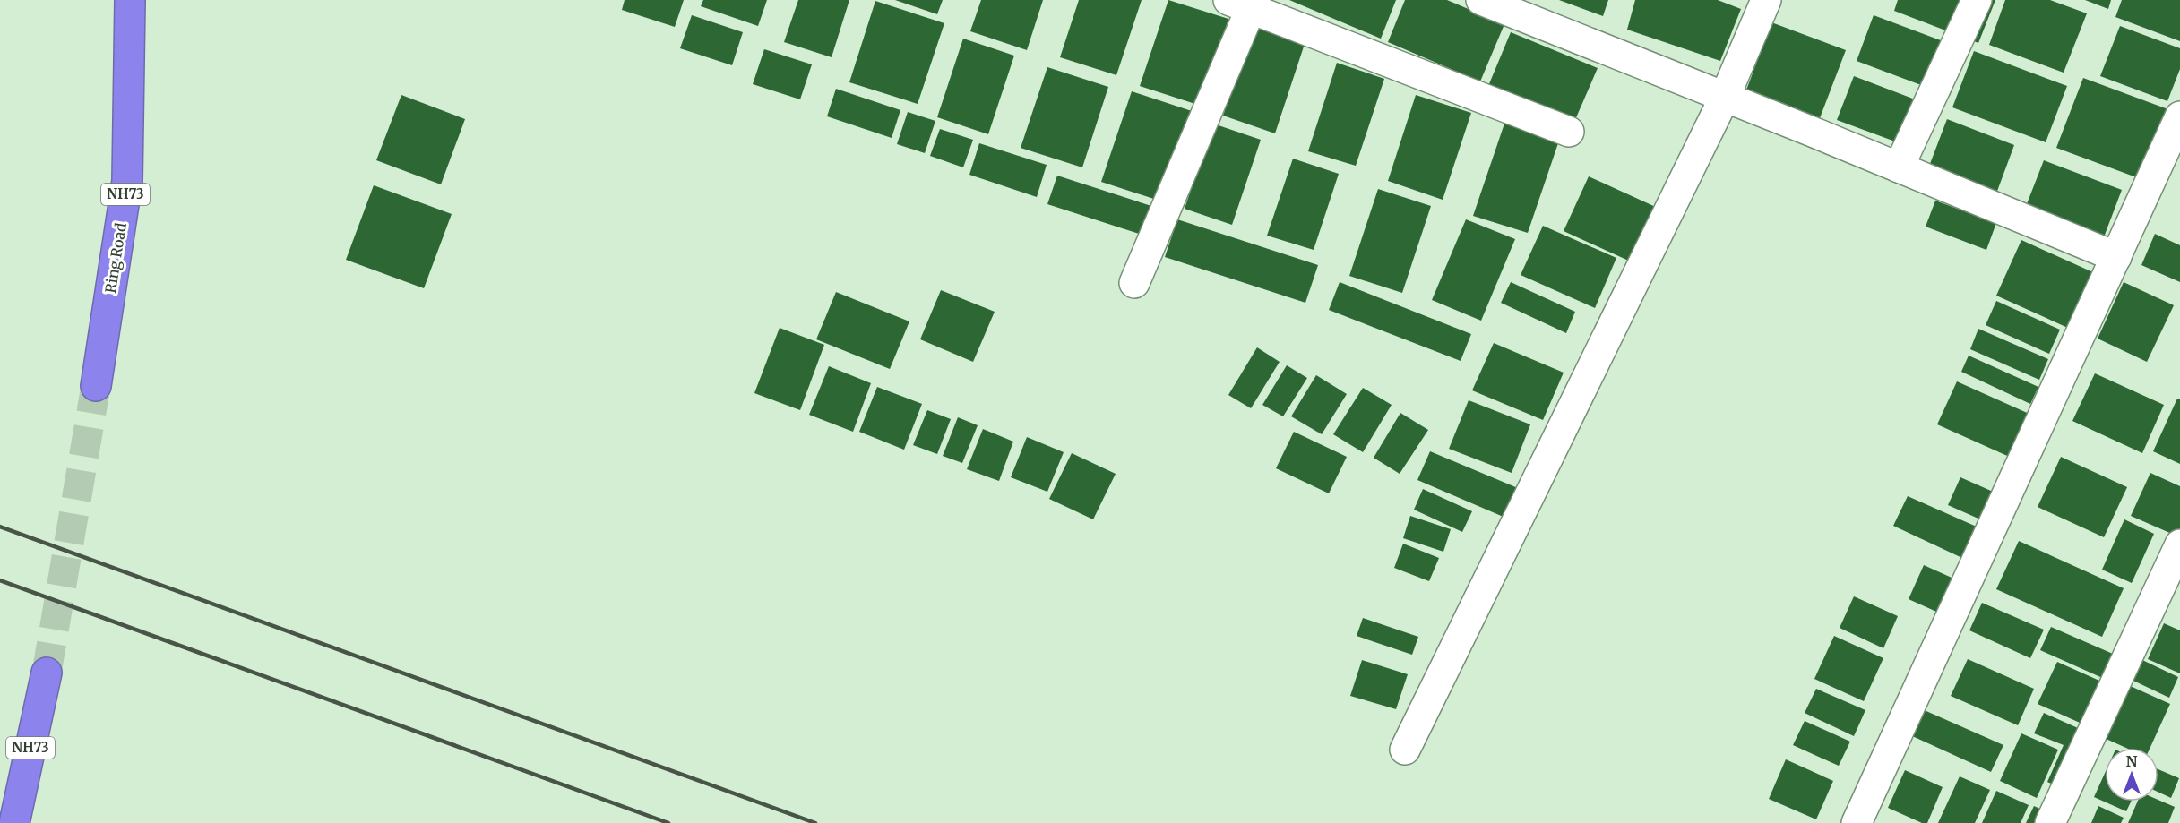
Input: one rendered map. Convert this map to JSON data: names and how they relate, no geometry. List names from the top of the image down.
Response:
{
  "streets": {
    "highway": ["NH73", "Ring Road"]
  },
  "north": "top"
}
